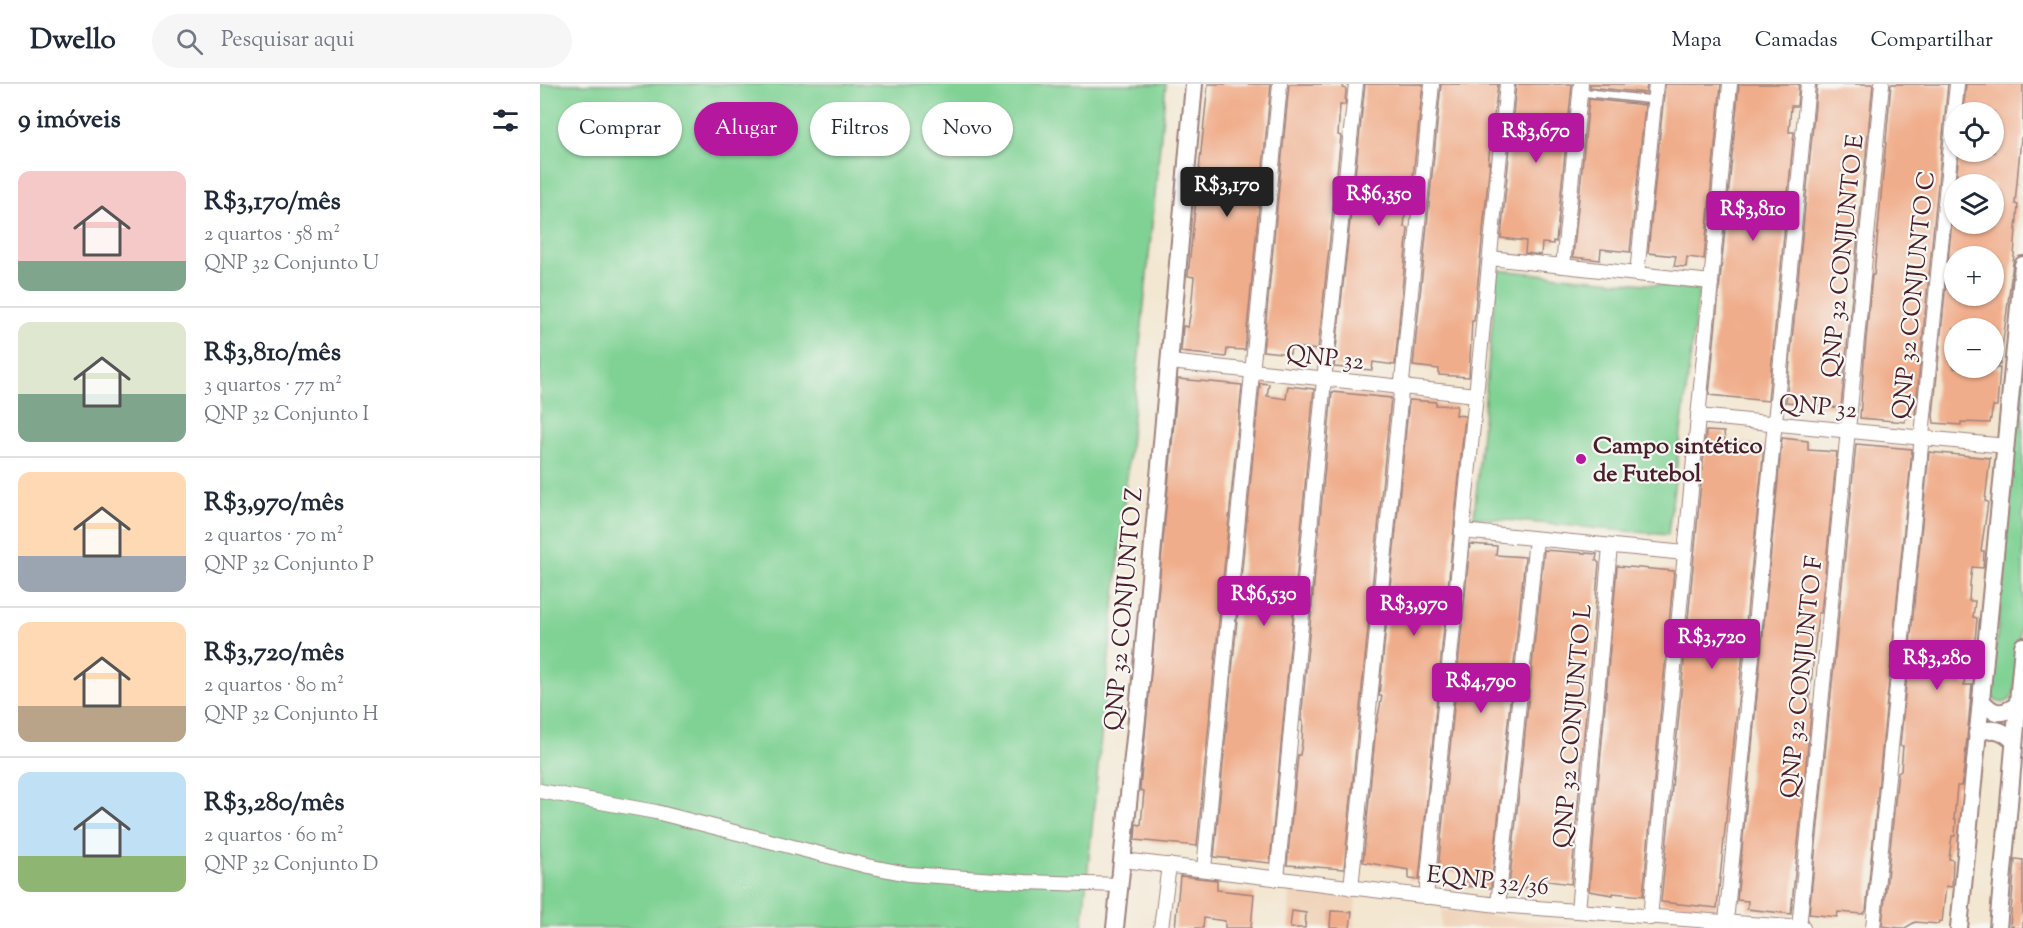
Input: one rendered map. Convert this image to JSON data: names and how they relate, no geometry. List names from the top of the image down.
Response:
{
  "streets": {
    "street": [
      "QNP 32 CONJUNTO E",
      "QNP 32 CONJUNTO C",
      "QNP 32",
      "QNP 32 CONJUNTO Z",
      "QNP 32 CONJUNTO F",
      "QNP 32 CONJUNTO L",
      "EQNP 32/36"
    ]
  },
  "crossings": [
    ["QNP 32 CONJUNTO E", "QNP 32"],
    ["QNP 32 CONJUNTO E", "QNP 32 CONJUNTO F"],
    ["QNP 32 CONJUNTO C", "QNP 32"],
    ["QNP 32", "QNP 32 CONJUNTO Z"],
    ["QNP 32", "QNP 32 CONJUNTO F"],
    ["QNP 32 CONJUNTO Z", "EQNP 32/36"],
    ["QNP 32 CONJUNTO F", "EQNP 32/36"],
    ["QNP 32 CONJUNTO L", "EQNP 32/36"]
  ],
  "places": ["Campo sintético de Futebol"],
  "page": {
    "header": "Dwello",
    "search": "Pesquisar aqui",
    "nav": ["Mapa", "Camadas", "Compartilhar"],
    "heading": "9 imóveis",
    "map_buttons": ["+", "−"],
    "chip": [
      "Comprar",
      "Alugar",
      "Filtros",
      "Novo"
    ],
    "price": [
      "R$3,670",
      "R$3,170",
      "R$6,350",
      "R$3,810",
      "R$6,530",
      "R$3,970",
      "R$3,720",
      "R$3,280",
      "R$4,790"
    ],
    "list": [
      {
        "name": "R$3,170/mês",
        "note": "2 quartos · 58 m² · QNP 32 Conjunto U"
      },
      {
        "name": "R$3,810/mês",
        "note": "3 quartos · 77 m² · QNP 32 Conjunto I"
      },
      {
        "name": "R$3,970/mês",
        "note": "2 quartos · 70 m² · QNP 32 Conjunto P"
      },
      {
        "name": "R$3,720/mês",
        "note": "2 quartos · 80 m² · QNP 32 Conjunto H"
      },
      {
        "name": "R$3,280/mês",
        "note": "2 quartos · 60 m² · QNP 32 Conjunto D"
      }
    ]
  }
}
